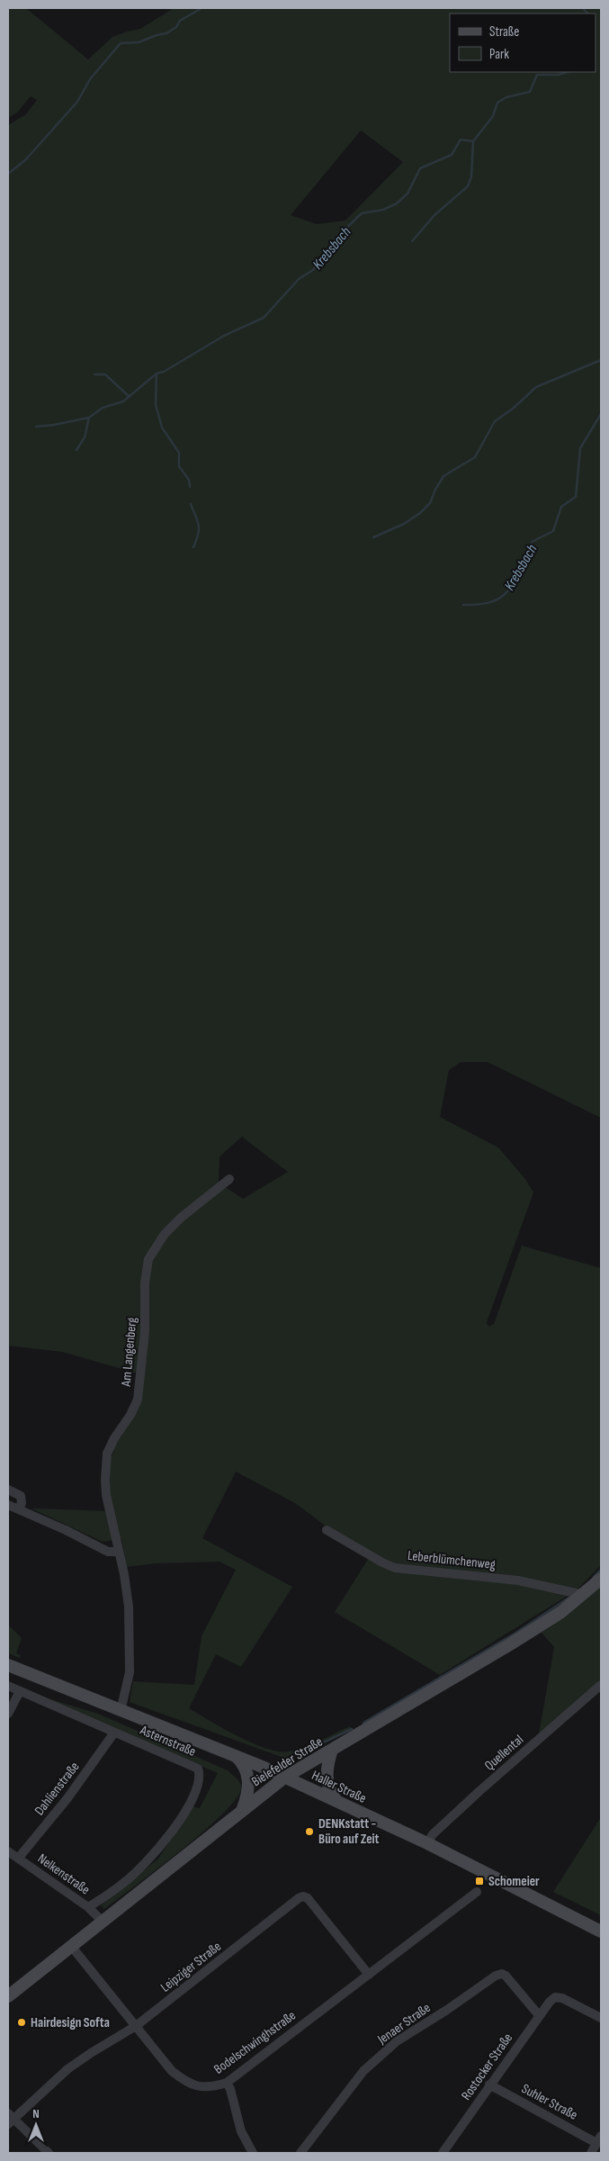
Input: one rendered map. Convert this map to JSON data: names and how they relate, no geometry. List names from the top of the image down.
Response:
{
  "streets": {
    "main road": ["Bielefelder Straße", "Haller Straße"],
    "street": [
      "Am Langenberg",
      "Leberblümchenweg",
      "Asternstraße",
      "Quellental",
      "Dahlienstraße",
      "Nelkenstraße",
      "Leipziger Straße",
      "Jenaer Straße",
      "Bodelschwinghstraße",
      "Rostocker Straße",
      "Suhler Straße"
    ]
  },
  "crossings": [
    ["Am Langenberg", "Haller Straße"],
    ["Leberblümchenweg", "Bielefelder Straße"],
    ["Asternstraße", "Dahlienstraße"],
    ["Asternstraße", "Nelkenstraße"],
    ["Quellental", "Haller Straße"],
    ["Bielefelder Straße", "Haller Straße"],
    ["Bielefelder Straße", "Nelkenstraße"],
    ["Bielefelder Straße", "Bodelschwinghstraße"],
    ["Dahlienstraße", "Nelkenstraße"],
    ["Leipziger Straße", "Bodelschwinghstraße"],
    ["Jenaer Straße", "Rostocker Straße"],
    ["Rostocker Straße", "Suhler Straße"]
  ],
  "water": ["Krebsbach"],
  "places": {
    "other": ["DENKstatt - Büro auf Zeit", "Hairdesign Softa"],
    "transit": ["Schomeier"]
  },
  "legend": ["Straße", "Park"],
  "north": "top"
}
